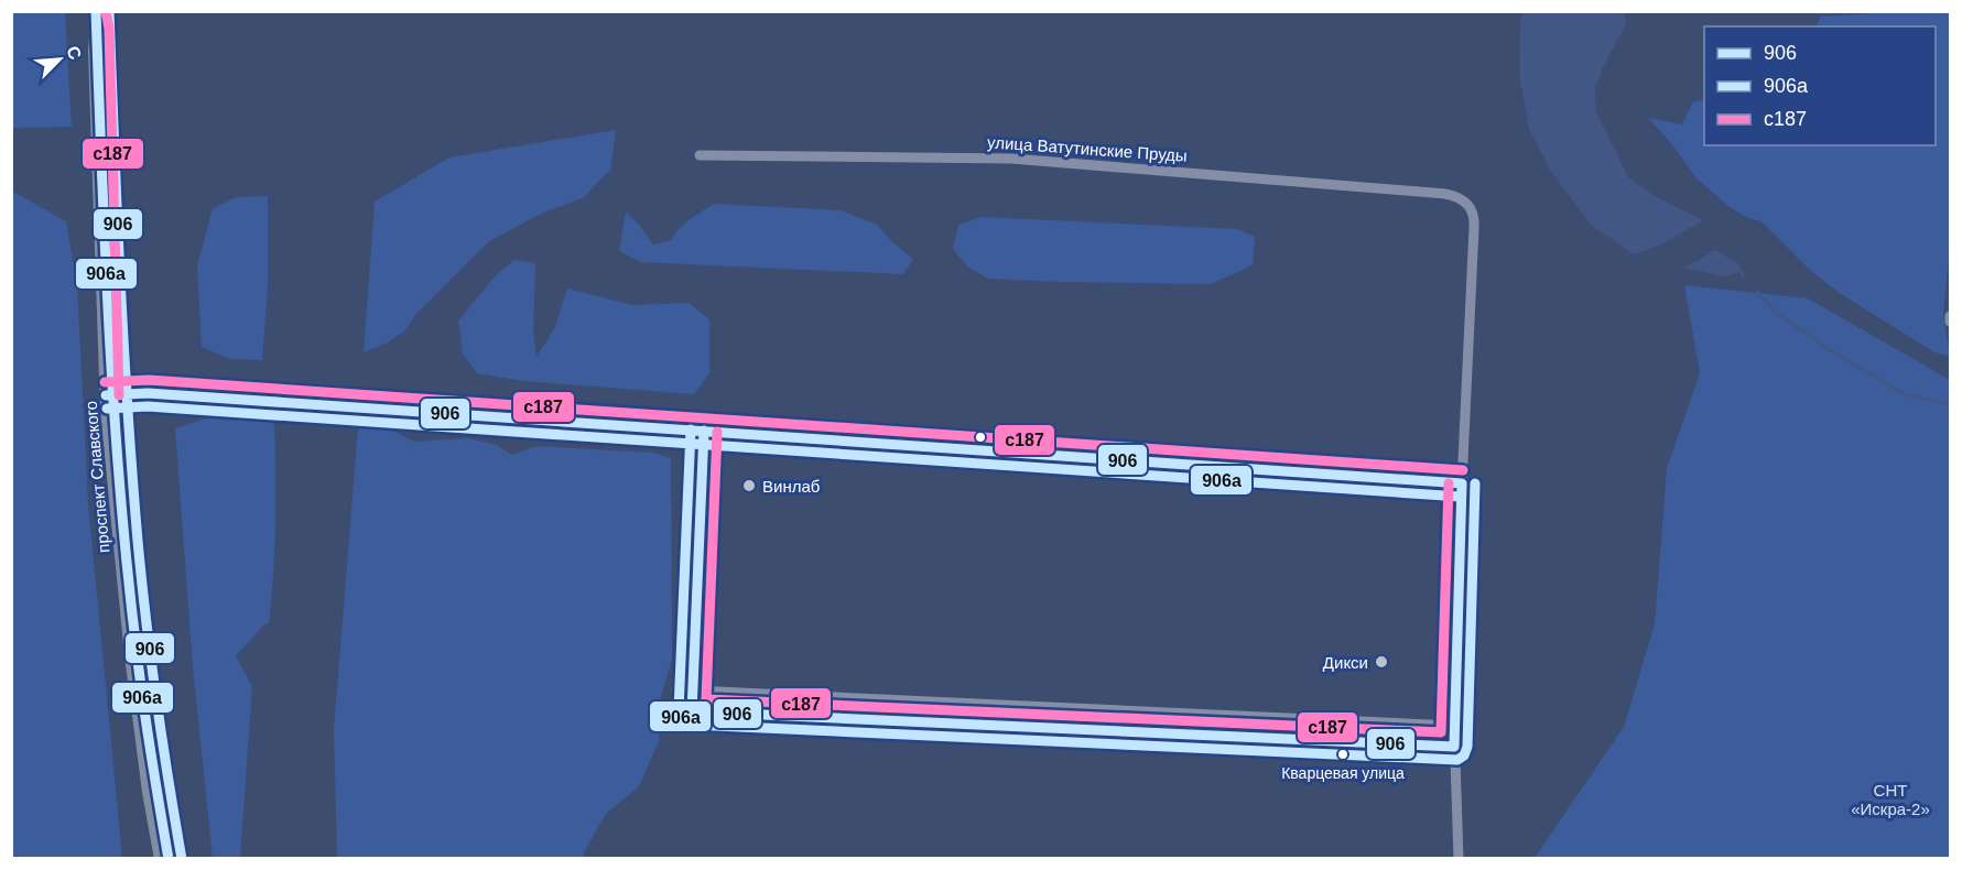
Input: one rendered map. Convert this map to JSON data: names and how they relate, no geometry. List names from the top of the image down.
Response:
{
  "streets": {
    "main road": ["проспект Славского"],
    "street": ["улица Ватутинские Пруды"]
  },
  "parks": ["СНТ «Искра-2»"],
  "places": ["Винлаб", "Дикси", "Кварцевая улица"],
  "lines": ["transit line 906", "transit line 906а", "transit line с187"],
  "legend": ["906", "906а", "с187"],
  "north": "top right"
}
